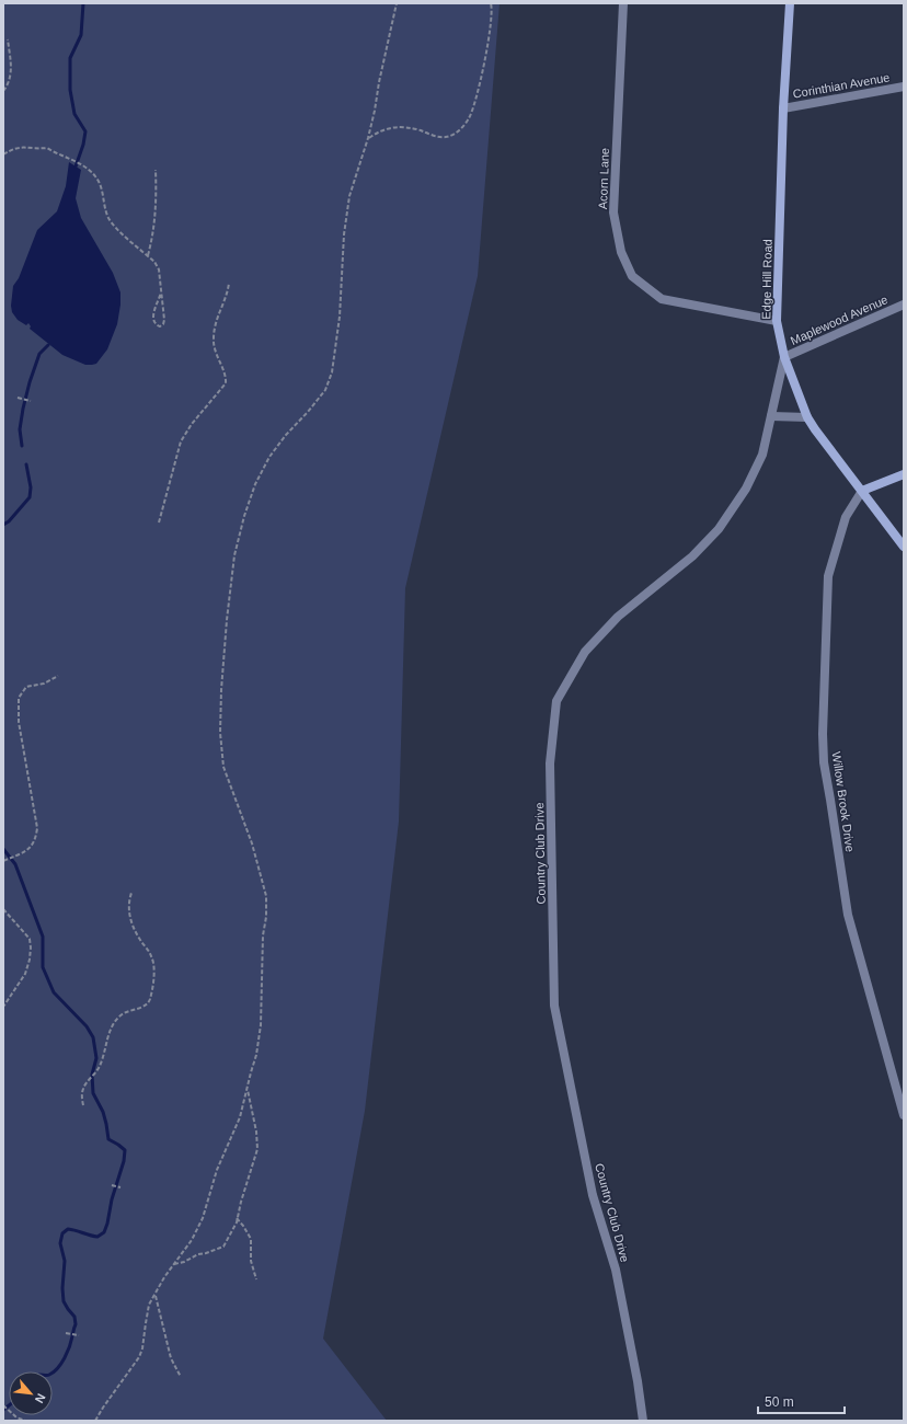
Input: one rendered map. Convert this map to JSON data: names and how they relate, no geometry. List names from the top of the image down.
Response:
{
  "streets": {
    "main road": ["Edge Hill Road"],
    "street": [
      "Corinthian Avenue",
      "Acorn Lane",
      "Maplewood Avenue",
      "Willow Brook Drive",
      "Country Club Drive"
    ]
  },
  "crossings": [
    ["Corinthian Avenue", "Edge Hill Road"],
    ["Acorn Lane", "Edge Hill Road"],
    ["Edge Hill Road", "Maplewood Avenue"],
    ["Edge Hill Road", "Willow Brook Drive"],
    ["Edge Hill Road", "Country Club Drive"],
    ["Maplewood Avenue", "Country Club Drive"]
  ],
  "scale_bar": "50 m",
  "north": "bottom right"
}
